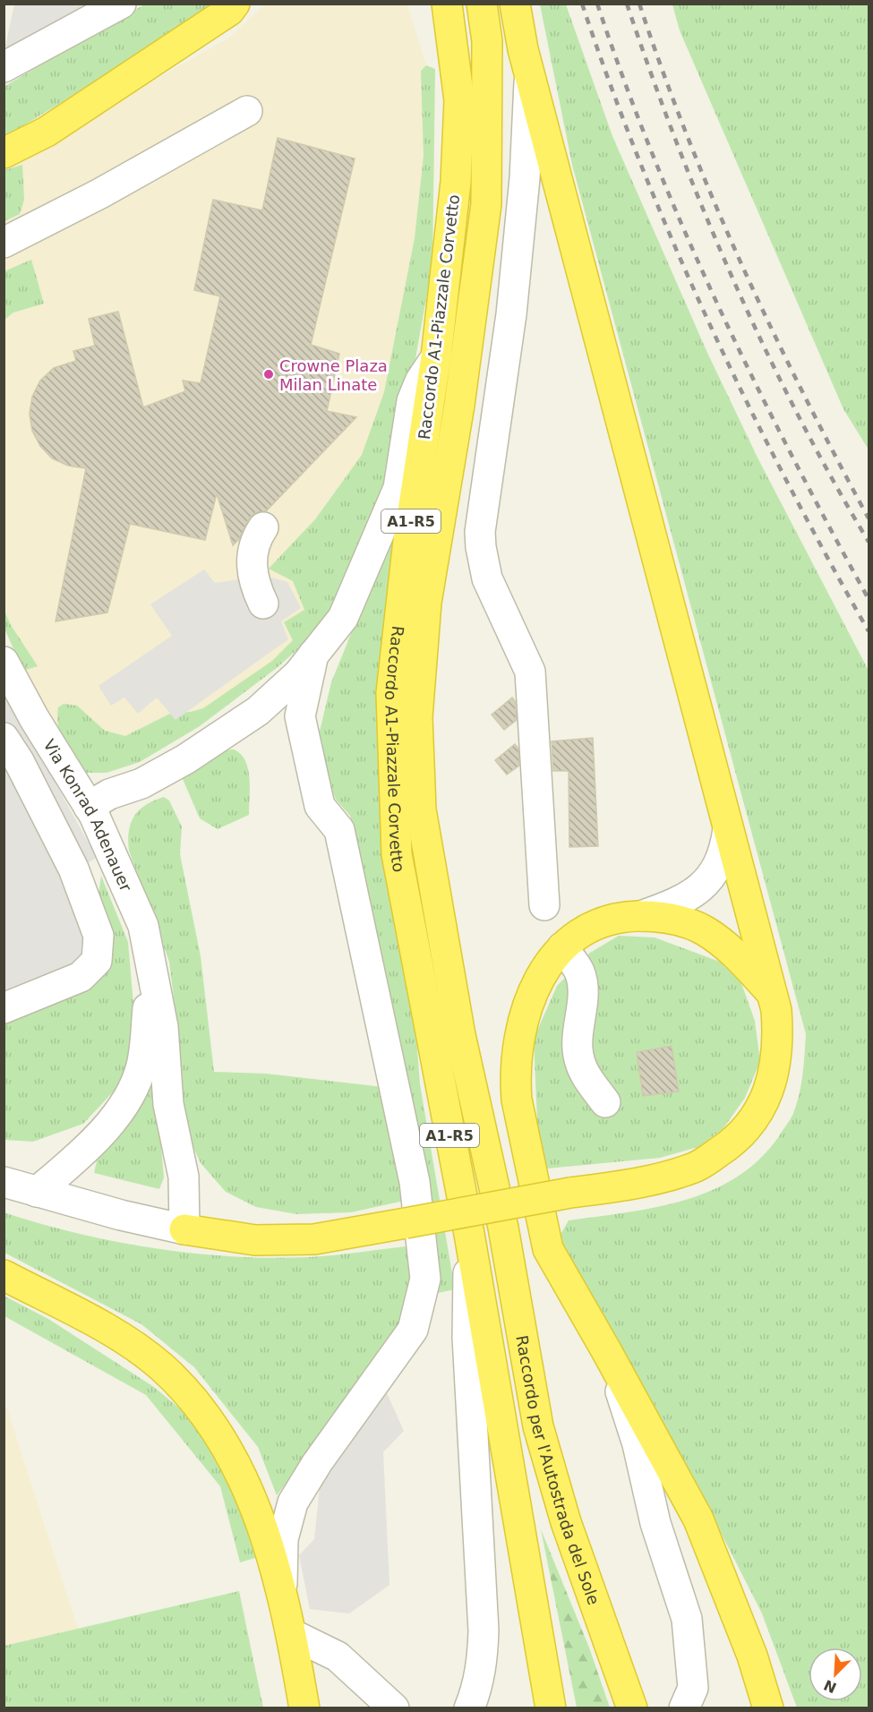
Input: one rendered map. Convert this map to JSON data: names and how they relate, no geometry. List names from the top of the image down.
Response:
{
  "streets": {
    "highway": ["Raccordo A1-Piazzale Corvetto", "A1-R5", "Raccordo per l'Autostrada del Sole"],
    "street": ["Via Konrad Adenauer"]
  },
  "crossings": [
    ["Raccordo A1-Piazzale Corvetto", "Raccordo per l'Autostrada del Sole"]
  ],
  "places": ["Crowne Plaza Milan Linate"],
  "north": "bottom left"
}
